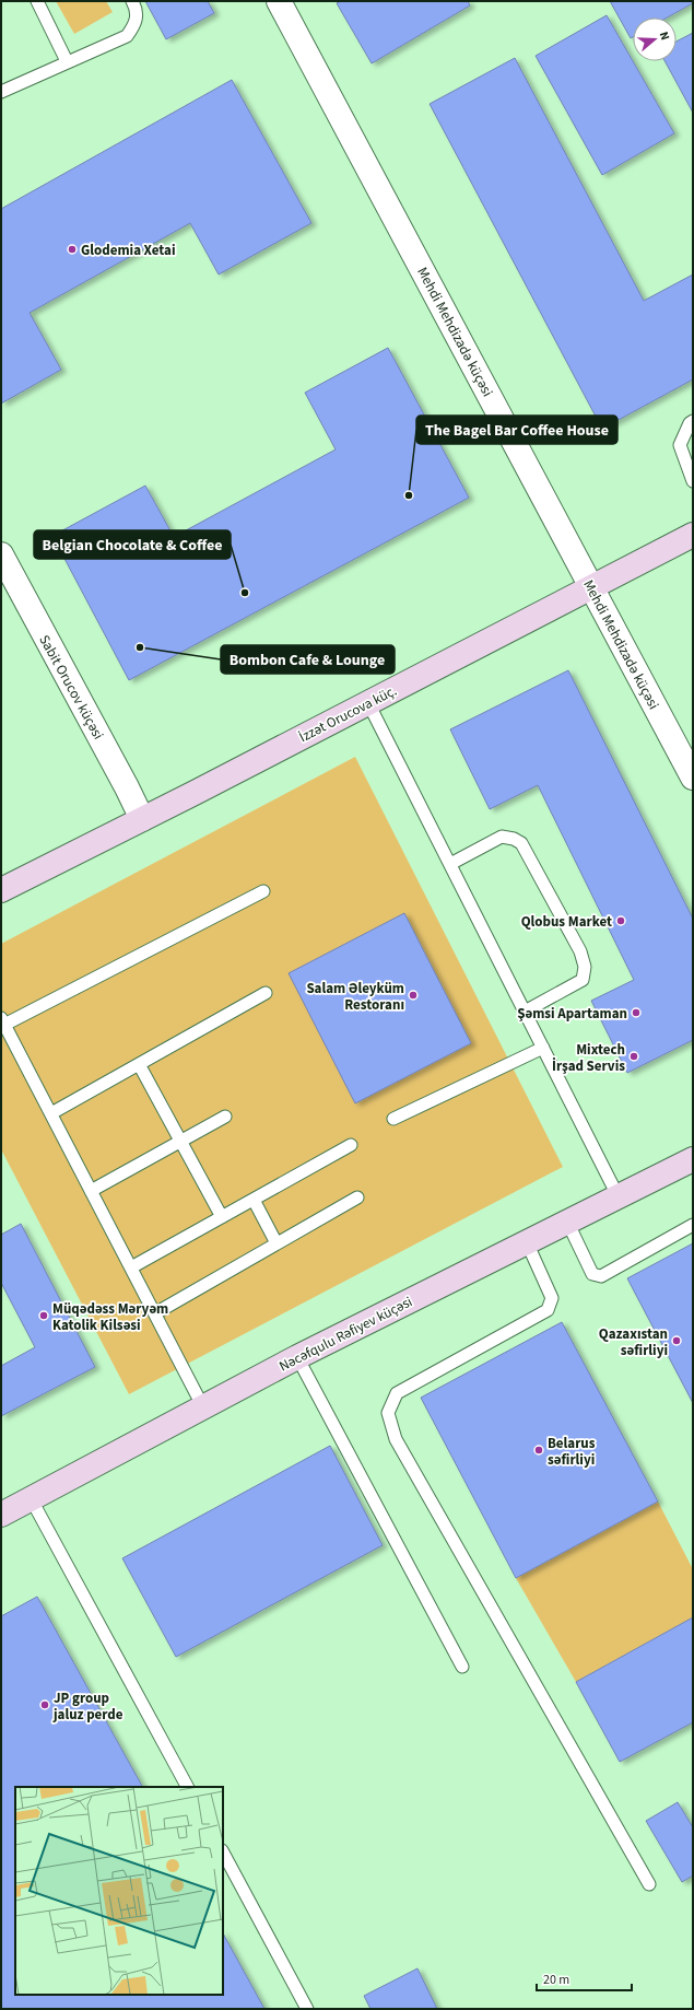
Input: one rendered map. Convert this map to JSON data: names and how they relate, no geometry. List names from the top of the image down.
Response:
{
  "streets": {
    "main road": ["İzzət Orucova küç.", "Nəcəfqulu Rəfiyev küçəsi"],
    "street": ["Mehdi Mehdizadə küçəsi", "Sabit Orucov küçəsi"]
  },
  "crossings": [
    ["Mehdi Mehdizadə küçəsi", "İzzət Orucova küç."],
    ["Sabit Orucov küçəsi", "İzzət Orucova küç."]
  ],
  "places": [
    "Glodemia Xetai",
    "The Bagel Bar Coffee House",
    "Belgian Chocolate & Coffee",
    "Bombon Cafe & Lounge",
    "Qlobus Market",
    "Salam Əleyküm Restoranı",
    "Şəmsi Apartaman",
    "Mixtech İrşad Servis",
    "Müqədəss Məryəm Katolik Kilsəsi",
    "Qazaxıstan səfirliyi",
    "Belarus səfirliyi",
    "JP group jaluz perde"
  ],
  "scale_bar": "20 m",
  "north": "right"
}
